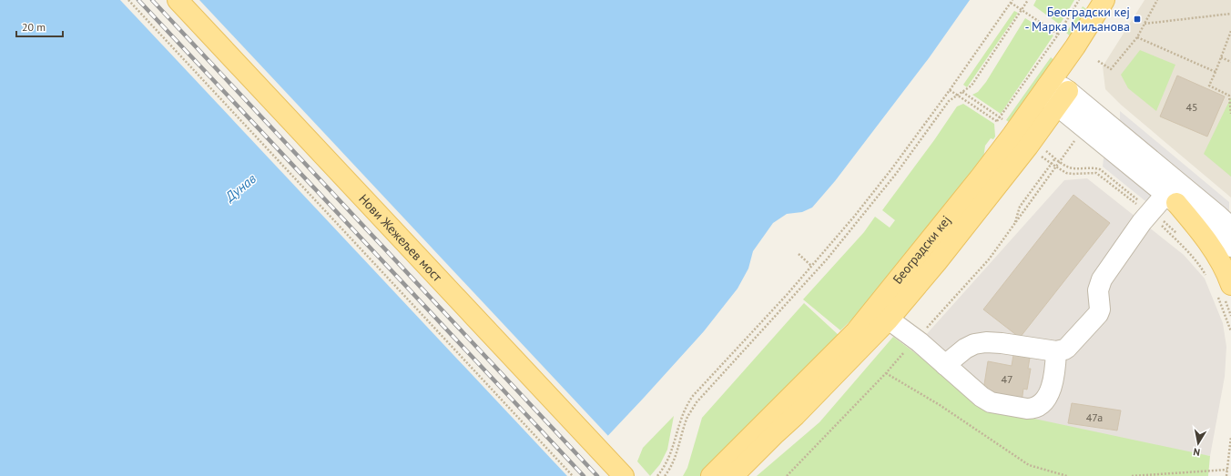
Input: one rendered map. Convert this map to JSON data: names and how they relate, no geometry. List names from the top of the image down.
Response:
{
  "streets": {
    "main road": ["Нови Жежељев мост", "Београдски кеј"]
  },
  "water": ["Дунав"],
  "places": {
    "transit": ["Београдски кеј - Марка Миљанова"]
  },
  "house_numbers": ["45", "47", "47a"],
  "scale_bar": "20 m",
  "north": "bottom"
}
